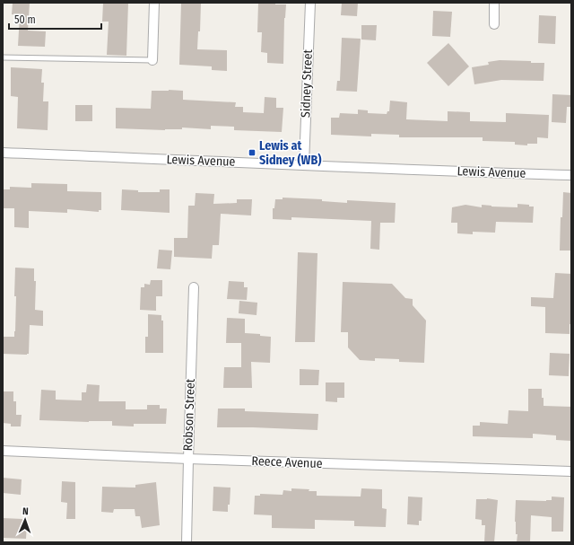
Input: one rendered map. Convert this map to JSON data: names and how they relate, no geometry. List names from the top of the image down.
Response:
{
  "streets": {
    "street": [
      "Sidney Street",
      "Lewis Avenue",
      "Robson Street",
      "Reece Avenue"
    ]
  },
  "crossings": [
    ["Sidney Street", "Lewis Avenue"],
    ["Robson Street", "Reece Avenue"]
  ],
  "places": {
    "transit": ["Lewis at Sidney (WB)"]
  },
  "scale_bar": "50 m",
  "north": "top"
}
